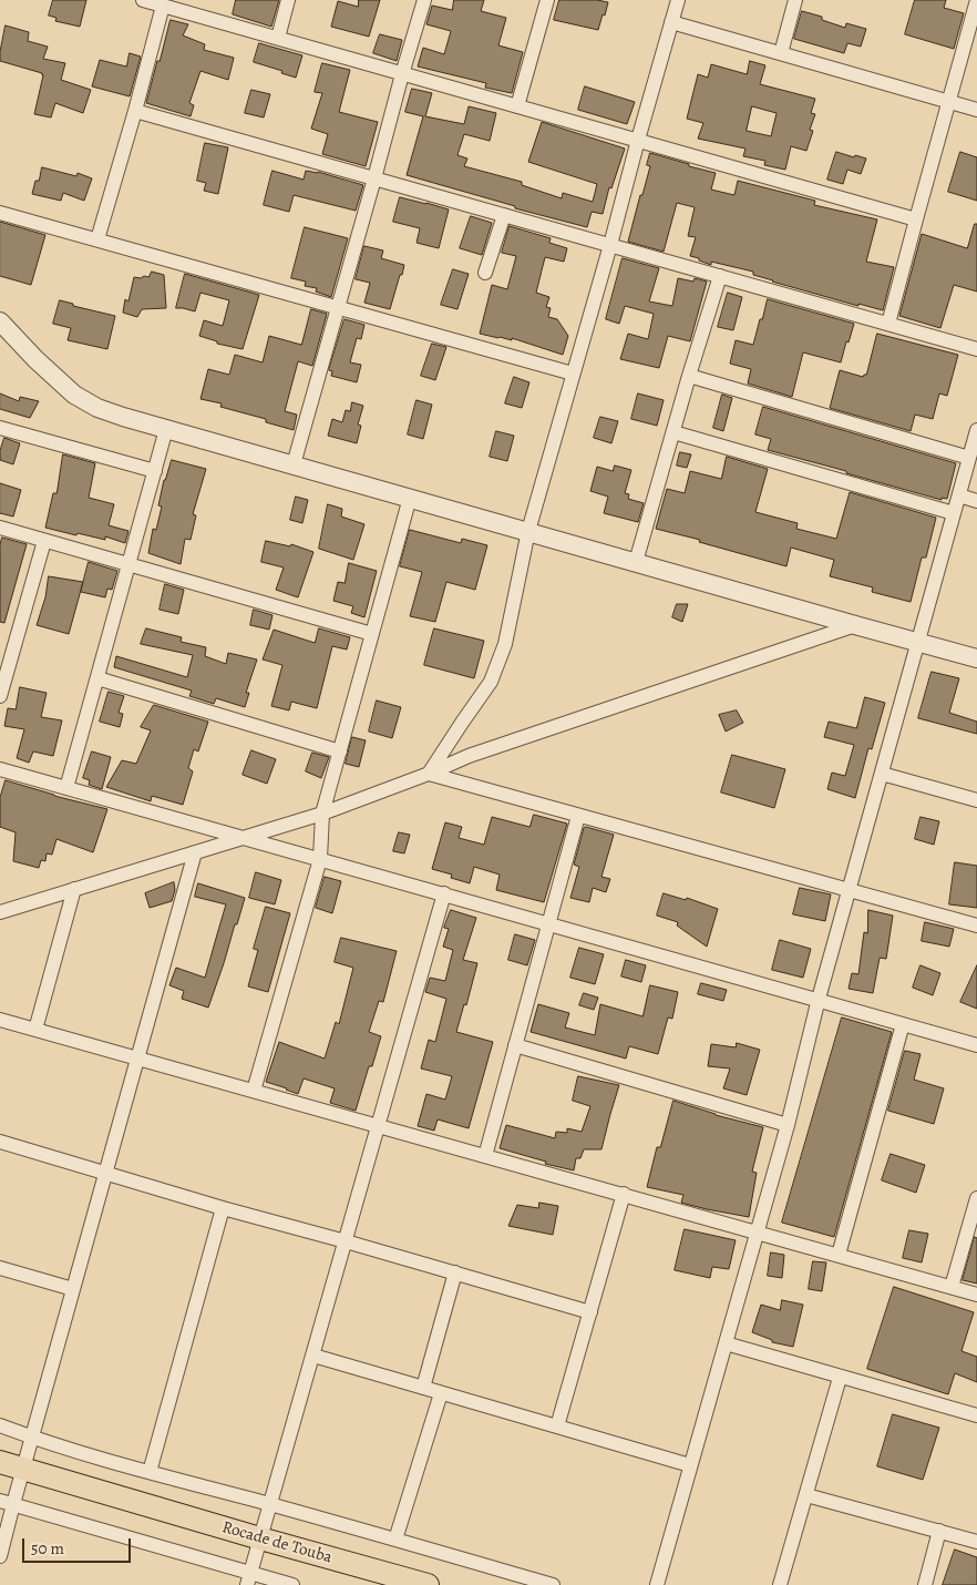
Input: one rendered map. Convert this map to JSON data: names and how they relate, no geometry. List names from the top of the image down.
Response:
{
  "streets": {
    "main road": ["Rocade de Touba"]
  },
  "scale_bar": "50 m"
}
